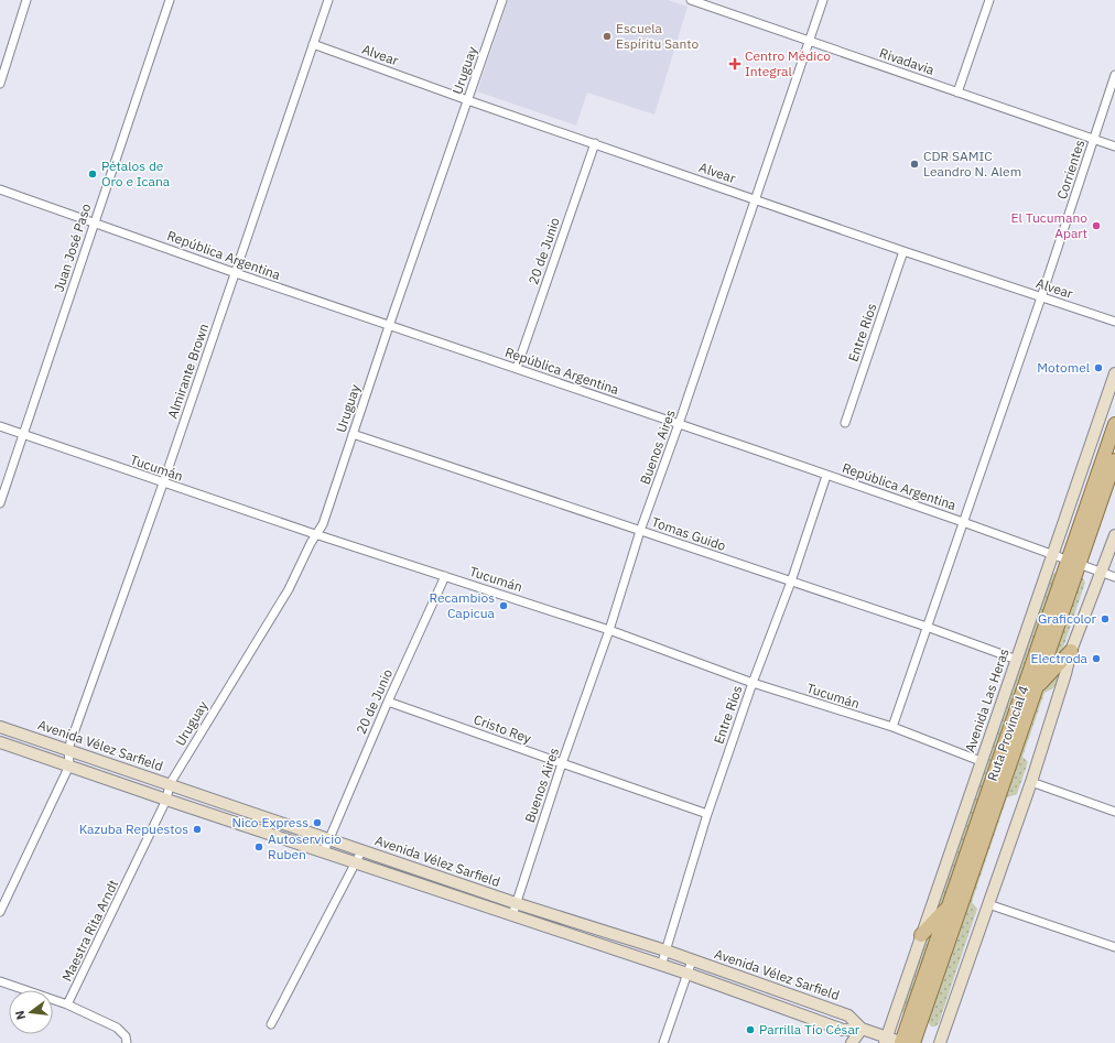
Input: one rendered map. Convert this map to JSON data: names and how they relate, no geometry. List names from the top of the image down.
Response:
{
  "streets": {
    "main road": ["Avenida Las Heras", "Ruta Provincial 4", "Avenida Vélez Sarfield"],
    "street": [
      "Alvear",
      "Rivadavia",
      "Uruguay",
      "Corrientes",
      "Juan José Paso",
      "20 de Junio",
      "República Argentina",
      "Entre Ríos",
      "Almirante Brown",
      "Buenos Aires",
      "Tucumán",
      "Tomas Guido",
      "Cristo Rey",
      "Maestra Rita Arndt"
    ]
  },
  "crossings": [
    ["Alvear", "Uruguay"],
    ["Alvear", "Corrientes"],
    ["Alvear", "20 de Junio"],
    ["Alvear", "Entre Ríos"],
    ["Alvear", "Almirante Brown"],
    ["Alvear", "Buenos Aires"],
    ["Rivadavia", "Corrientes"],
    ["Rivadavia", "Buenos Aires"],
    ["Uruguay", "República Argentina"],
    ["Uruguay", "Tucumán"],
    ["Uruguay", "Tomas Guido"],
    ["Uruguay", "Avenida Vélez Sarfield"],
    ["Uruguay", "Maestra Rita Arndt"],
    ["Corrientes", "República Argentina"],
    ["Corrientes", "Tucumán"],
    ["Corrientes", "Tomas Guido"],
    ["Juan José Paso", "República Argentina"],
    ["Juan José Paso", "Tucumán"],
    ["20 de Junio", "República Argentina"],
    ["20 de Junio", "Tucumán"],
    ["20 de Junio", "Cristo Rey"],
    ["20 de Junio", "Avenida Vélez Sarfield"],
    ["República Argentina", "Entre Ríos"],
    ["República Argentina", "Almirante Brown"],
    ["República Argentina", "Buenos Aires"],
    ["República Argentina", "Avenida Las Heras"],
    ["República Argentina", "Ruta Provincial 4"],
    ["Entre Ríos", "Tucumán"],
    ["Entre Ríos", "Tomas Guido"],
    ["Entre Ríos", "Cristo Rey"],
    ["Entre Ríos", "Avenida Vélez Sarfield"],
    ["Almirante Brown", "Tucumán"],
    ["Almirante Brown", "Avenida Vélez Sarfield"],
    ["Buenos Aires", "Tucumán"],
    ["Buenos Aires", "Tomas Guido"],
    ["Buenos Aires", "Cristo Rey"],
    ["Buenos Aires", "Avenida Vélez Sarfield"],
    ["Tucumán", "Avenida Las Heras"],
    ["Tomas Guido", "Avenida Las Heras"],
    ["Avenida Las Heras", "Avenida Vélez Sarfield"],
    ["Ruta Provincial 4", "Avenida Vélez Sarfield"],
    ["Avenida Vélez Sarfield", "Maestra Rita Arndt"]
  ],
  "places": {
    "other": [
      "Escuela Espíritu Santo",
      "CDR SAMIC Leandro N. Alem",
      "Pétalos de Oro e Icana",
      "El Tucumano Apart",
      "Motomel",
      "Recambios Capicua",
      "Graficolor",
      "Electroda",
      "Nico Express",
      "Kazuba Repuestos",
      "Autoservicio Ruben",
      "Parrilla Tío César"
    ],
    "health": ["Centro Médico Integral"]
  },
  "north": "left"
}
